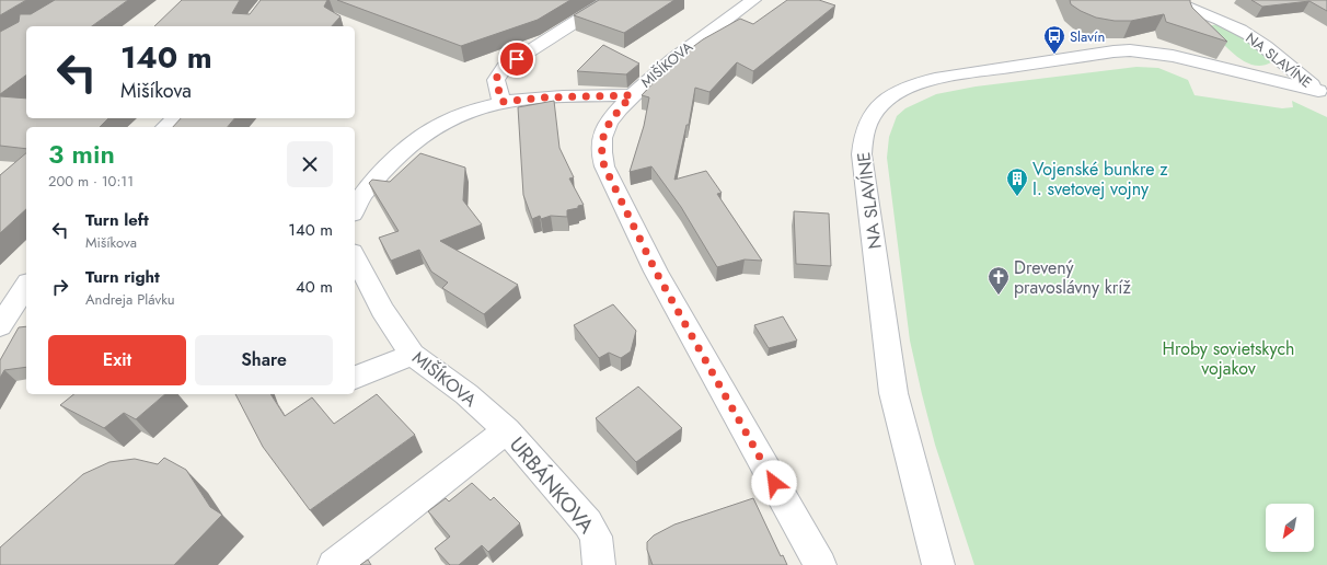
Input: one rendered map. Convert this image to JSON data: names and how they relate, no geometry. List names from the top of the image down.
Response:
{
  "streets": {
    "street": ["NA SLAVÍNE", "MIŠÍKOVA", "URBÁNKOVA"]
  },
  "crossings": [
    ["MIŠÍKOVA", "URBÁNKOVA"]
  ],
  "parks": ["Hroby sovietskych vojakov"],
  "places": {
    "bus stop": ["Slavín"],
    "building": ["Vojenské bunkre z I. svetovej vojny"],
    "church": ["Drevený pravoslávny kríž"]
  },
  "north": "bottom left",
  "page": {
    "turn": ["140 m", "Mišíkova"],
    "heading": ["3 min", "200 m · 10:11"],
    "list": [
      {
        "name": "Turn left",
        "note": "Mišíkova",
        "value": "140 m"
      },
      {
        "name": "Turn right",
        "note": "Andreja Plávku",
        "value": "40 m"
      }
    ],
    "buttons": ["Exit", "Share"]
  }
}
